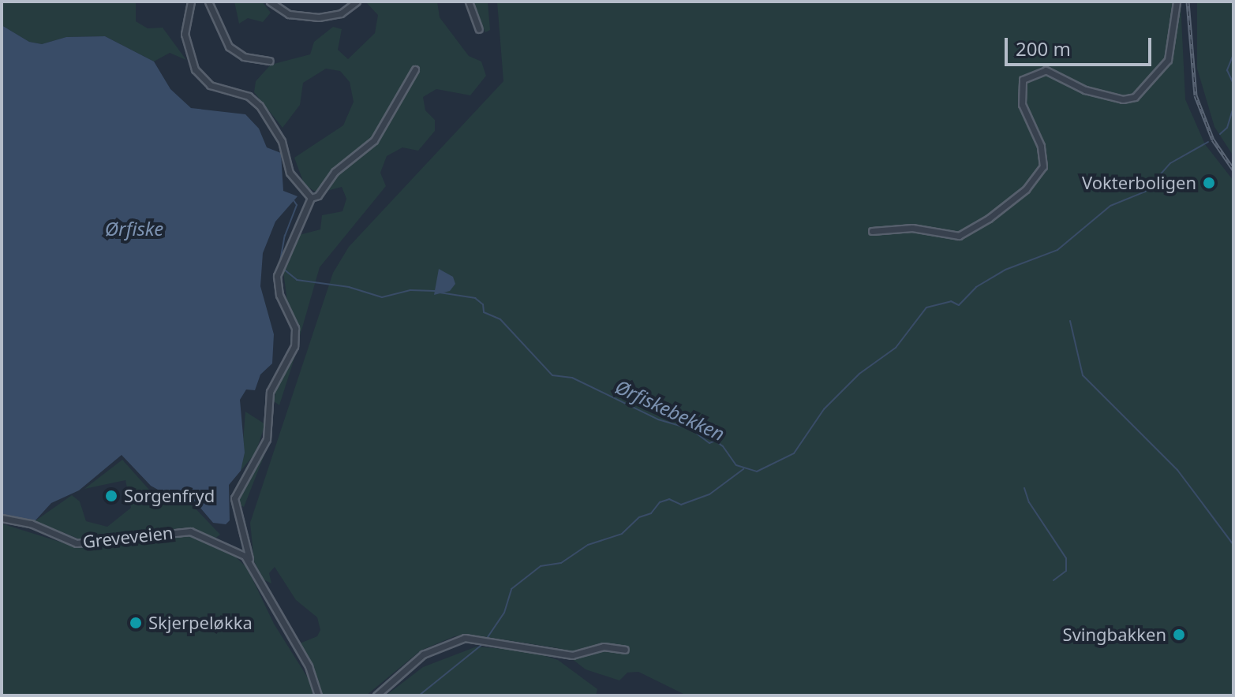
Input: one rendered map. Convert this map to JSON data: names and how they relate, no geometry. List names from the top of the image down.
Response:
{
  "streets": {
    "street": ["Greveveien"]
  },
  "water": ["Ørfiske", "Ørfiskebekken"],
  "places": [
    "Vokterboligen",
    "Sorgenfryd",
    "Skjerpeløkka",
    "Svingbakken"
  ],
  "scale_bar": "200 m"
}
